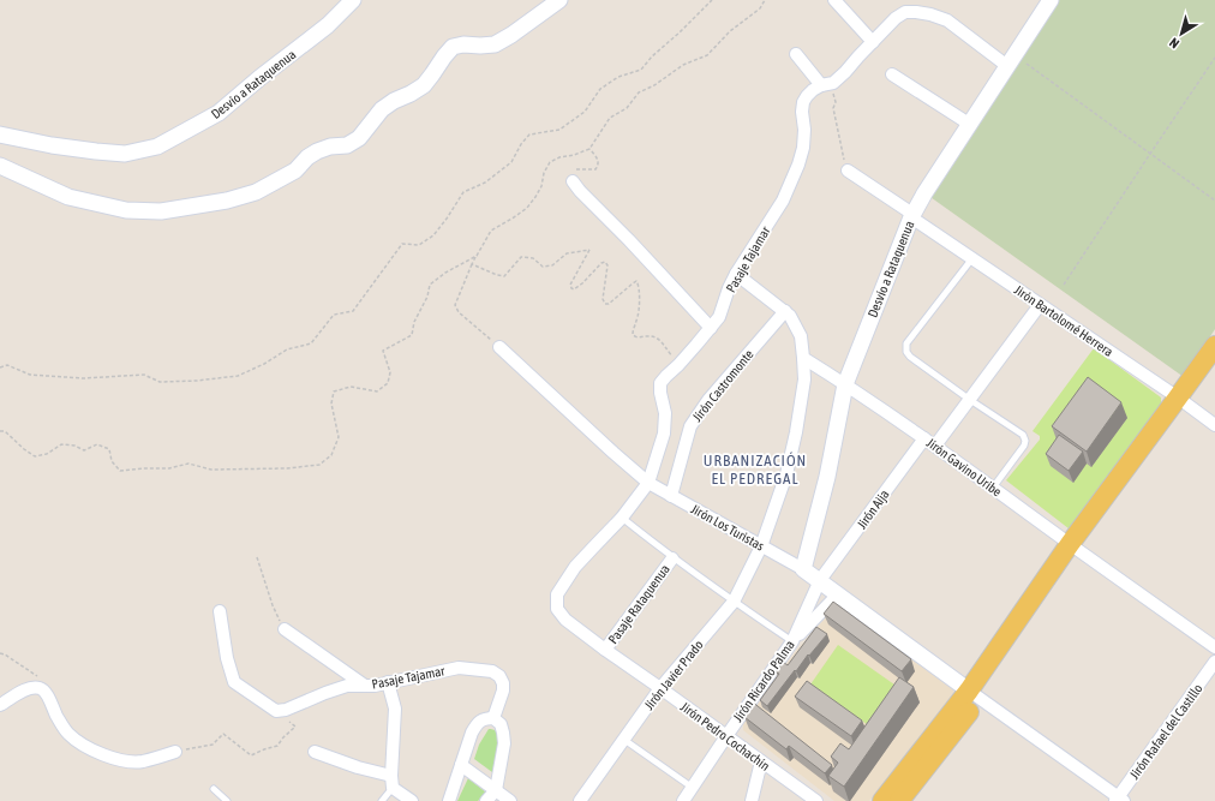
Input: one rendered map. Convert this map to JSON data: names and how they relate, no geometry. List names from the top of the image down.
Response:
{
  "streets": {
    "street": [
      "Desvío a Rataquenua",
      "Pasaje Tajamar",
      "Jirón Bartolomé Herrera",
      "Jirón Castromonte",
      "Jirón Gavino Uribe",
      "Jirón Aija",
      "Jirón Los Turistas",
      "Pasaje Rataquenua",
      "Jirón Javier Prado",
      "Jirón Ricardo Palma",
      "Jirón Rafael del Castillo",
      "Jirón Pedro Cochachín"
    ]
  },
  "crossings": [
    ["Desvío a Rataquenua", "Pasaje Tajamar"],
    ["Desvío a Rataquenua", "Jirón Bartolomé Herrera"],
    ["Desvío a Rataquenua", "Jirón Gavino Uribe"],
    ["Desvío a Rataquenua", "Jirón Los Turistas"],
    ["Pasaje Tajamar", "Jirón Los Turistas"],
    ["Pasaje Tajamar", "Jirón Pedro Cochachín"],
    ["Jirón Castromonte", "Jirón Los Turistas"],
    ["Jirón Gavino Uribe", "Jirón Aija"],
    ["Jirón Gavino Uribe", "Jirón Javier Prado"],
    ["Jirón Aija", "Jirón Los Turistas"],
    ["Jirón Aija", "Jirón Ricardo Palma"],
    ["Jirón Los Turistas", "Jirón Javier Prado"],
    ["Jirón Los Turistas", "Jirón Ricardo Palma"],
    ["Pasaje Rataquenua", "Jirón Pedro Cochachín"],
    ["Jirón Javier Prado", "Jirón Pedro Cochachín"],
    ["Jirón Ricardo Palma", "Jirón Pedro Cochachín"]
  ],
  "districts": ["URBANIZACIÓN EL PEDREGAL"],
  "north": "bottom left"
}
